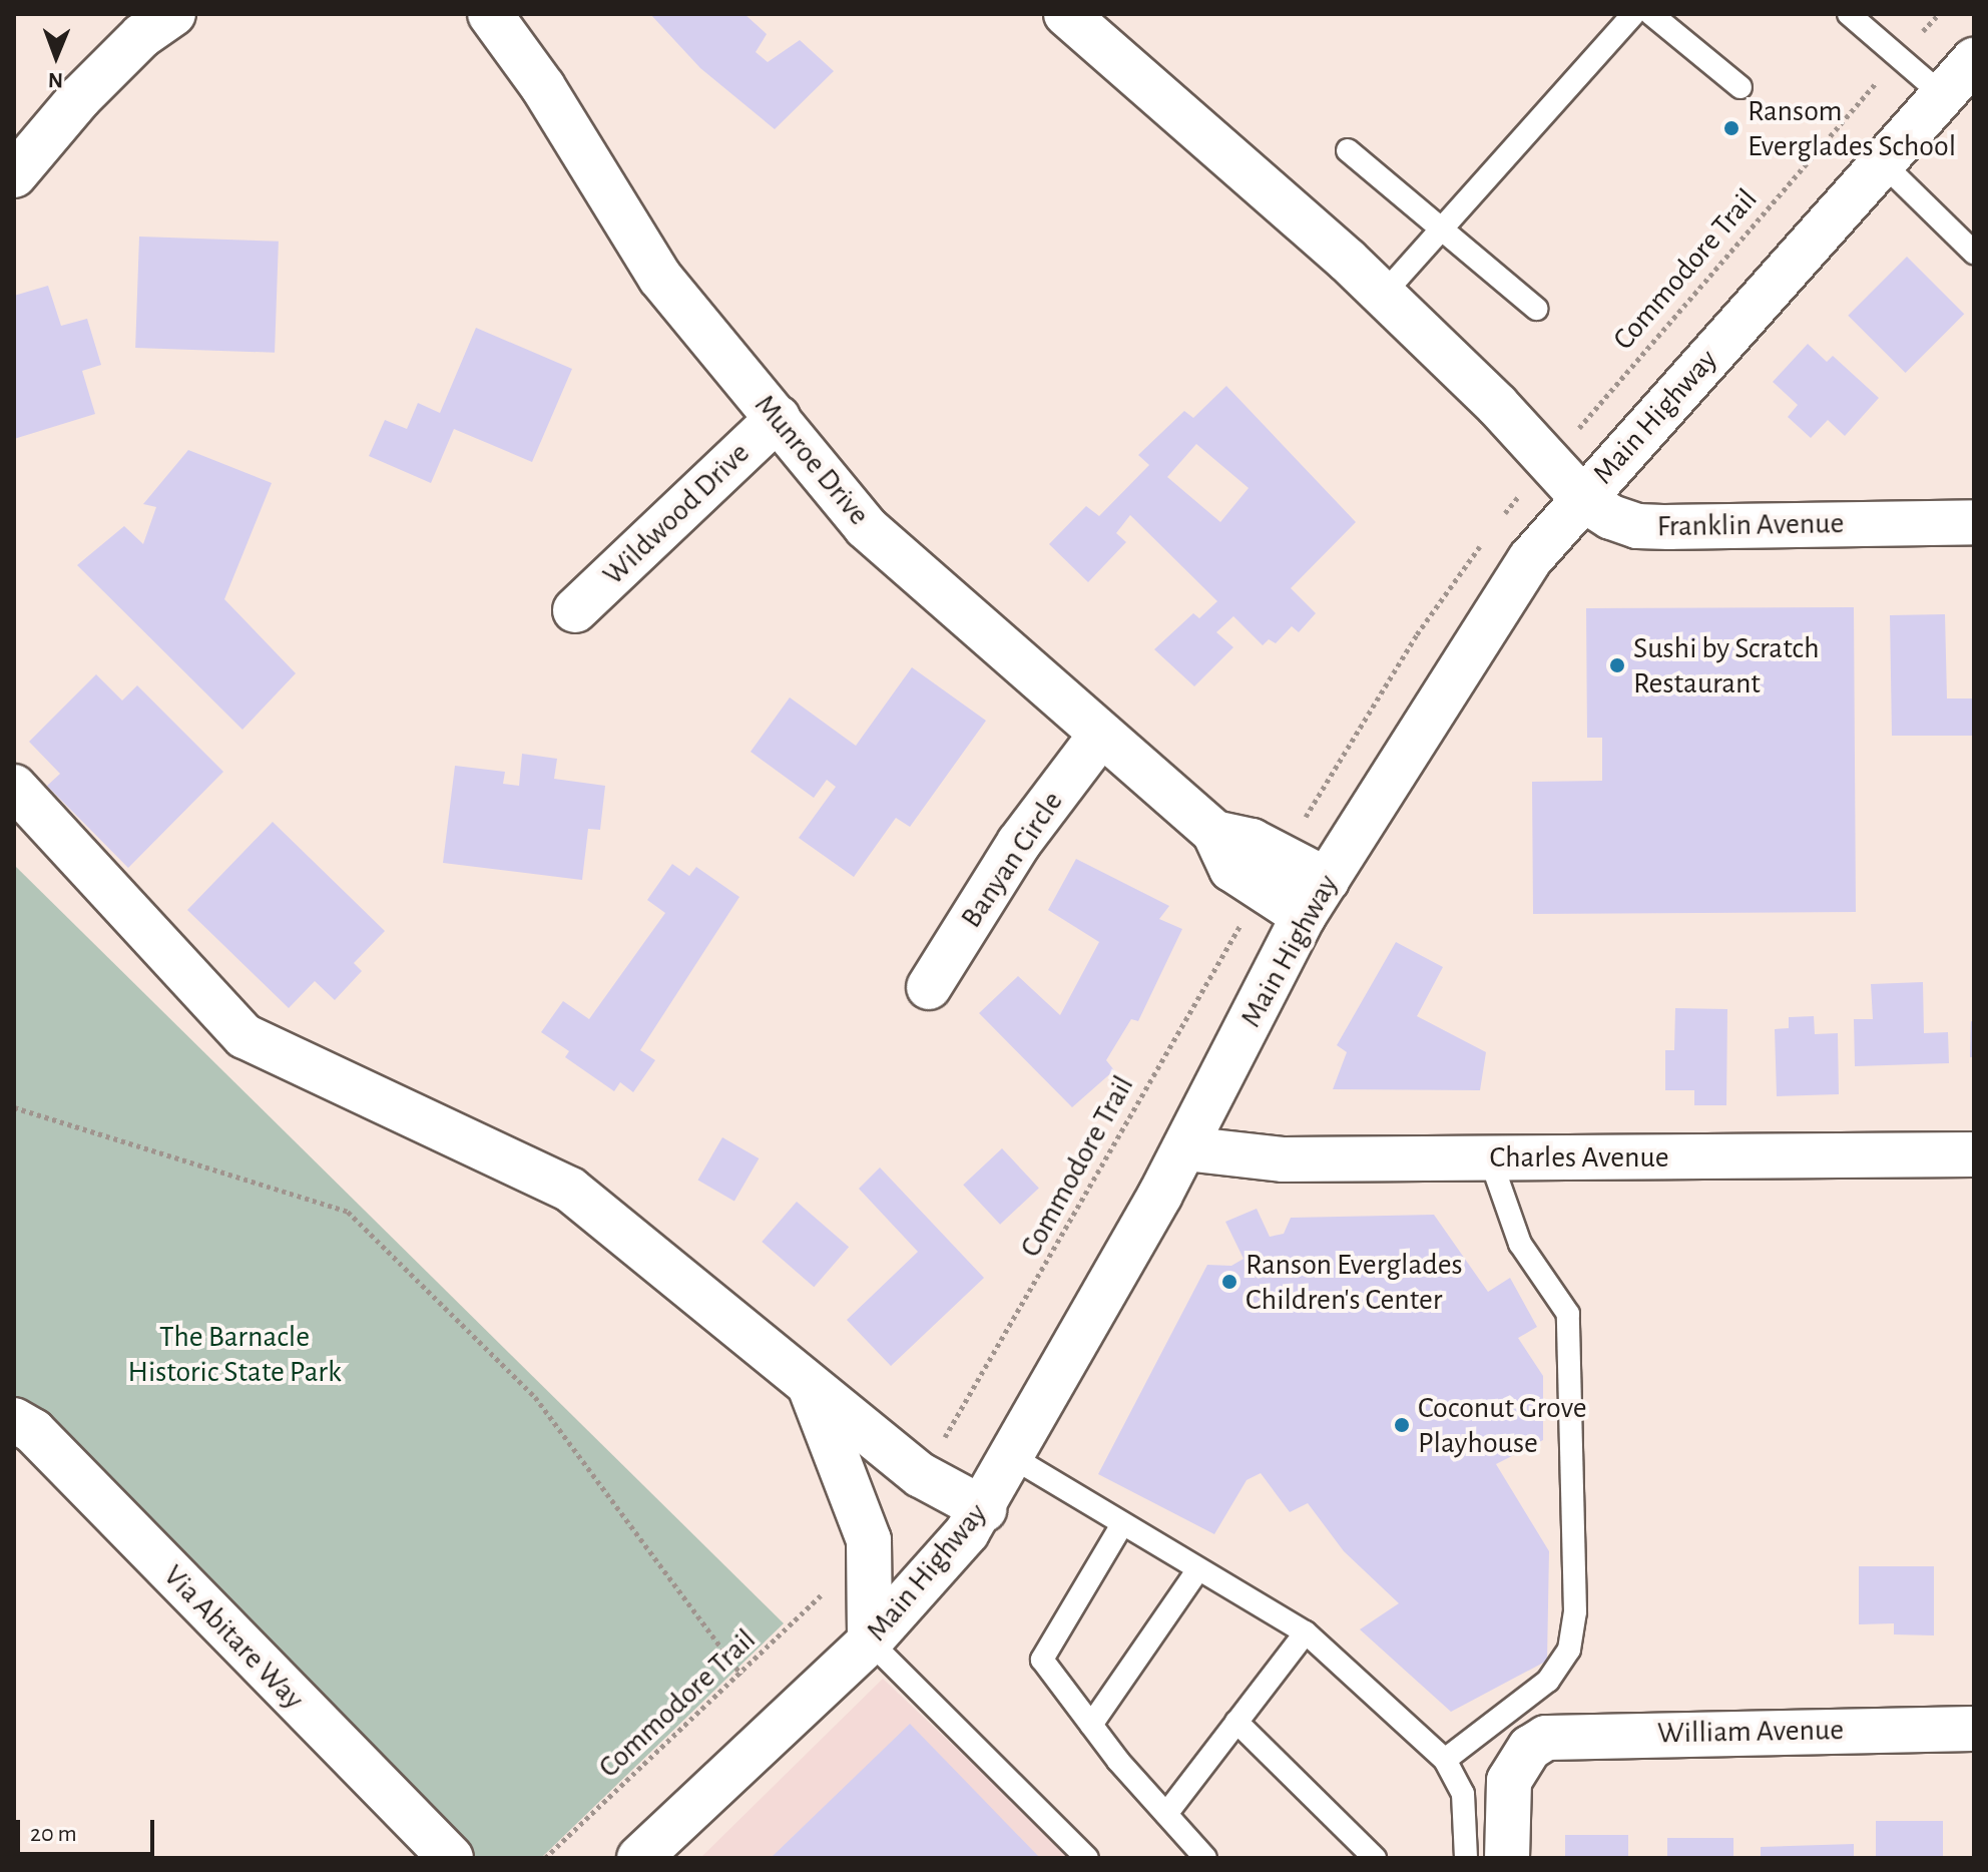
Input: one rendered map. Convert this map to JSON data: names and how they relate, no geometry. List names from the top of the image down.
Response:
{
  "streets": {
    "street": [
      "Main Highway",
      "Munroe Drive",
      "Wildwood Drive",
      "Franklin Avenue",
      "Banyan Circle",
      "Charles Avenue",
      "Via Abitare Way",
      "William Avenue"
    ],
    "path": ["Commodore Trail"]
  },
  "crossings": [
    ["Commodore Trail", "Franklin Avenue"],
    ["Main Highway", "Munroe Drive"],
    ["Main Highway", "Franklin Avenue"],
    ["Main Highway", "Charles Avenue"],
    ["Munroe Drive", "Wildwood Drive"],
    ["Munroe Drive", "Banyan Circle"]
  ],
  "parks": ["The Barnacle Historic State Park"],
  "places": [
    "Ransom Everglades School",
    "Sushi by Scratch Restaurant",
    "Ranson Everglades Children's Center",
    "Coconut Grove Playhouse"
  ],
  "scale_bar": "20 m",
  "north": "bottom"
}
